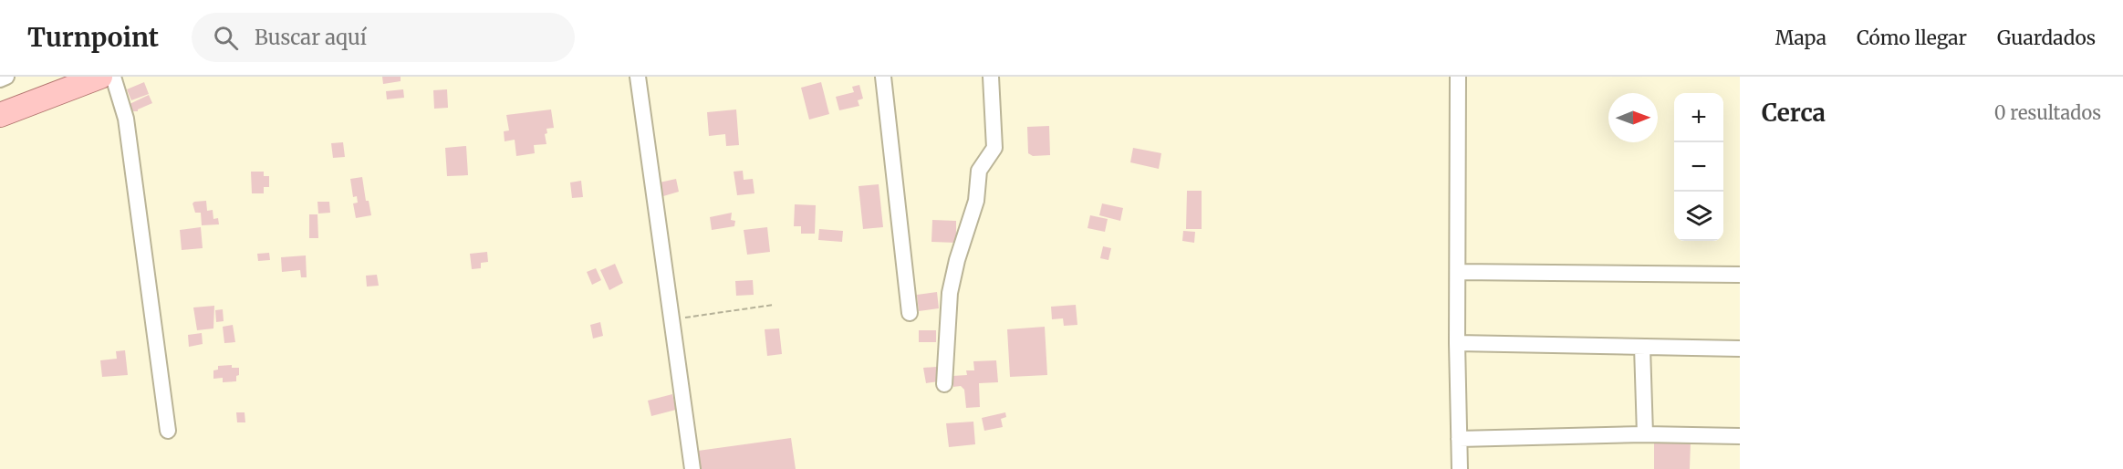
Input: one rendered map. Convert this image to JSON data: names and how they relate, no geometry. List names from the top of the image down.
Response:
{
  "north": "right",
  "page": {
    "header": "Turnpoint",
    "search": "Buscar aquí",
    "nav": ["Mapa", "Cómo llegar", "Guardados"],
    "heading": ["Cerca", "0 resultados"],
    "map_buttons": ["+", "−"]
  }
}
